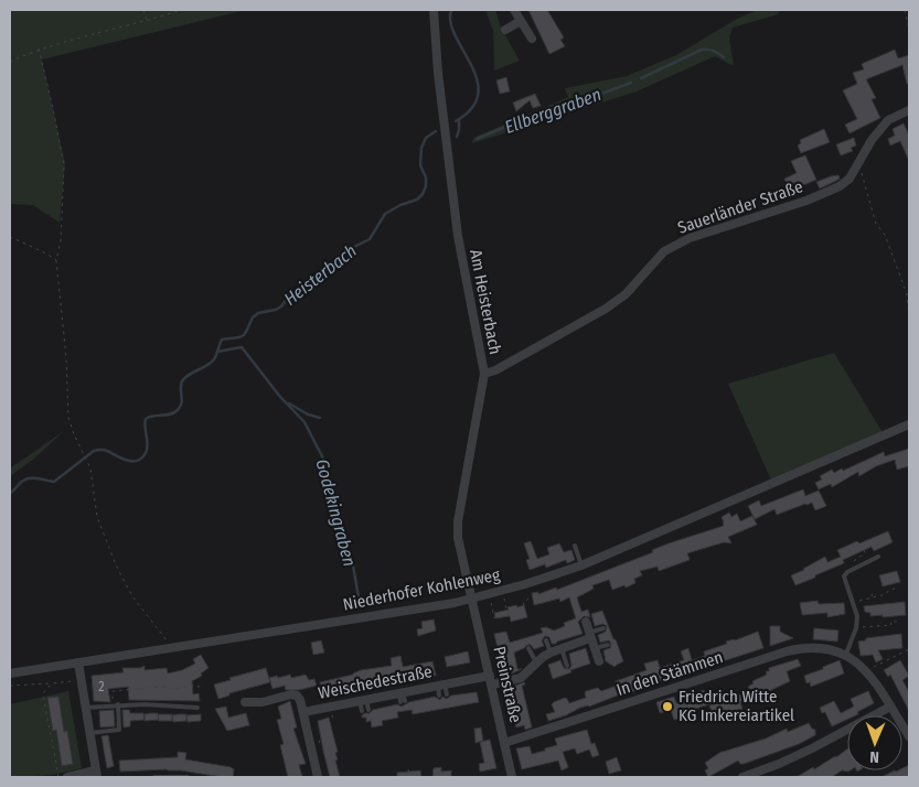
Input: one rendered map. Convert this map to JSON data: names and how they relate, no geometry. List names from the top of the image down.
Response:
{
  "streets": {
    "street": [
      "Sauerländer Straße",
      "Am Heisterbach",
      "Niederhofer Kohlenweg",
      "In den Stämmen",
      "Weischedestraße",
      "Preinstraße"
    ]
  },
  "crossings": [
    ["Sauerländer Straße", "Am Heisterbach"],
    ["Am Heisterbach", "Niederhofer Kohlenweg"],
    ["Am Heisterbach", "Preinstraße"],
    ["Niederhofer Kohlenweg", "Preinstraße"],
    ["In den Stämmen", "Preinstraße"],
    ["Weischedestraße", "Preinstraße"]
  ],
  "water": ["Ellberggraben", "Heisterbach", "Godekingraben"],
  "places": ["Friedrich Witte KG Imkereiartikel"],
  "house_numbers": ["2"],
  "north": "bottom"
}
